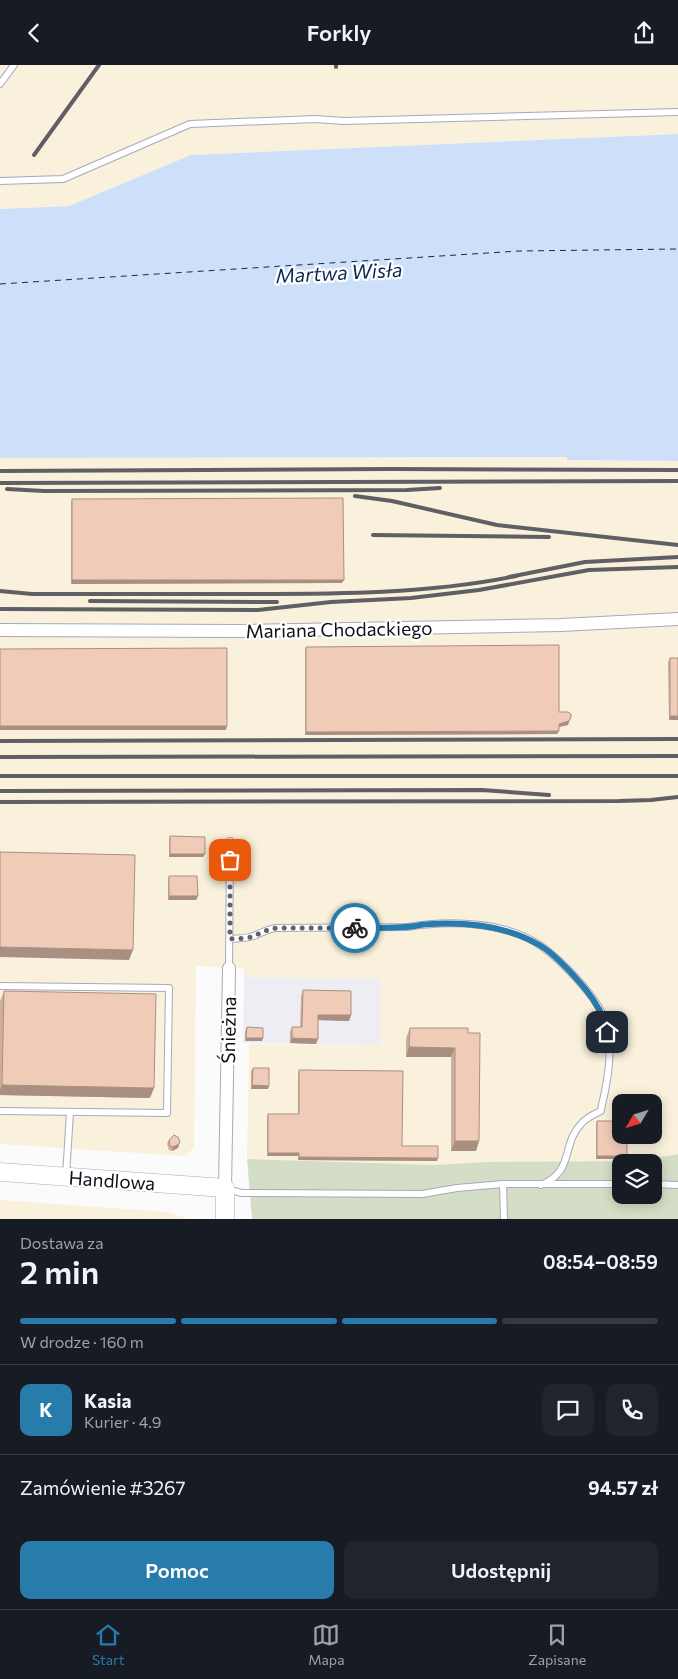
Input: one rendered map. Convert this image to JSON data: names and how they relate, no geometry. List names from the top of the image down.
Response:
{
  "streets": {
    "street": ["Mariana Chodackiego", "Śnieżna", "Handlowa"]
  },
  "crossings": [
    ["Śnieżna", "Handlowa"]
  ],
  "water": ["Martwa Wisła"],
  "north": "bottom left",
  "page": {
    "header": "Forkly",
    "heading": ["2 min", "Dostawa za", "08:54–08:59"],
    "panel": [
      "Kasia",
      "Kurier · 4.9",
      "Zamówienie #3267",
      "94.57 zł"
    ],
    "bar": "W drodze · 160 m",
    "round": "K",
    "buttons": ["Pomoc", "Udostępnij"],
    "tabs": ["Start", "Mapa", "Zapisane"]
  }
}
